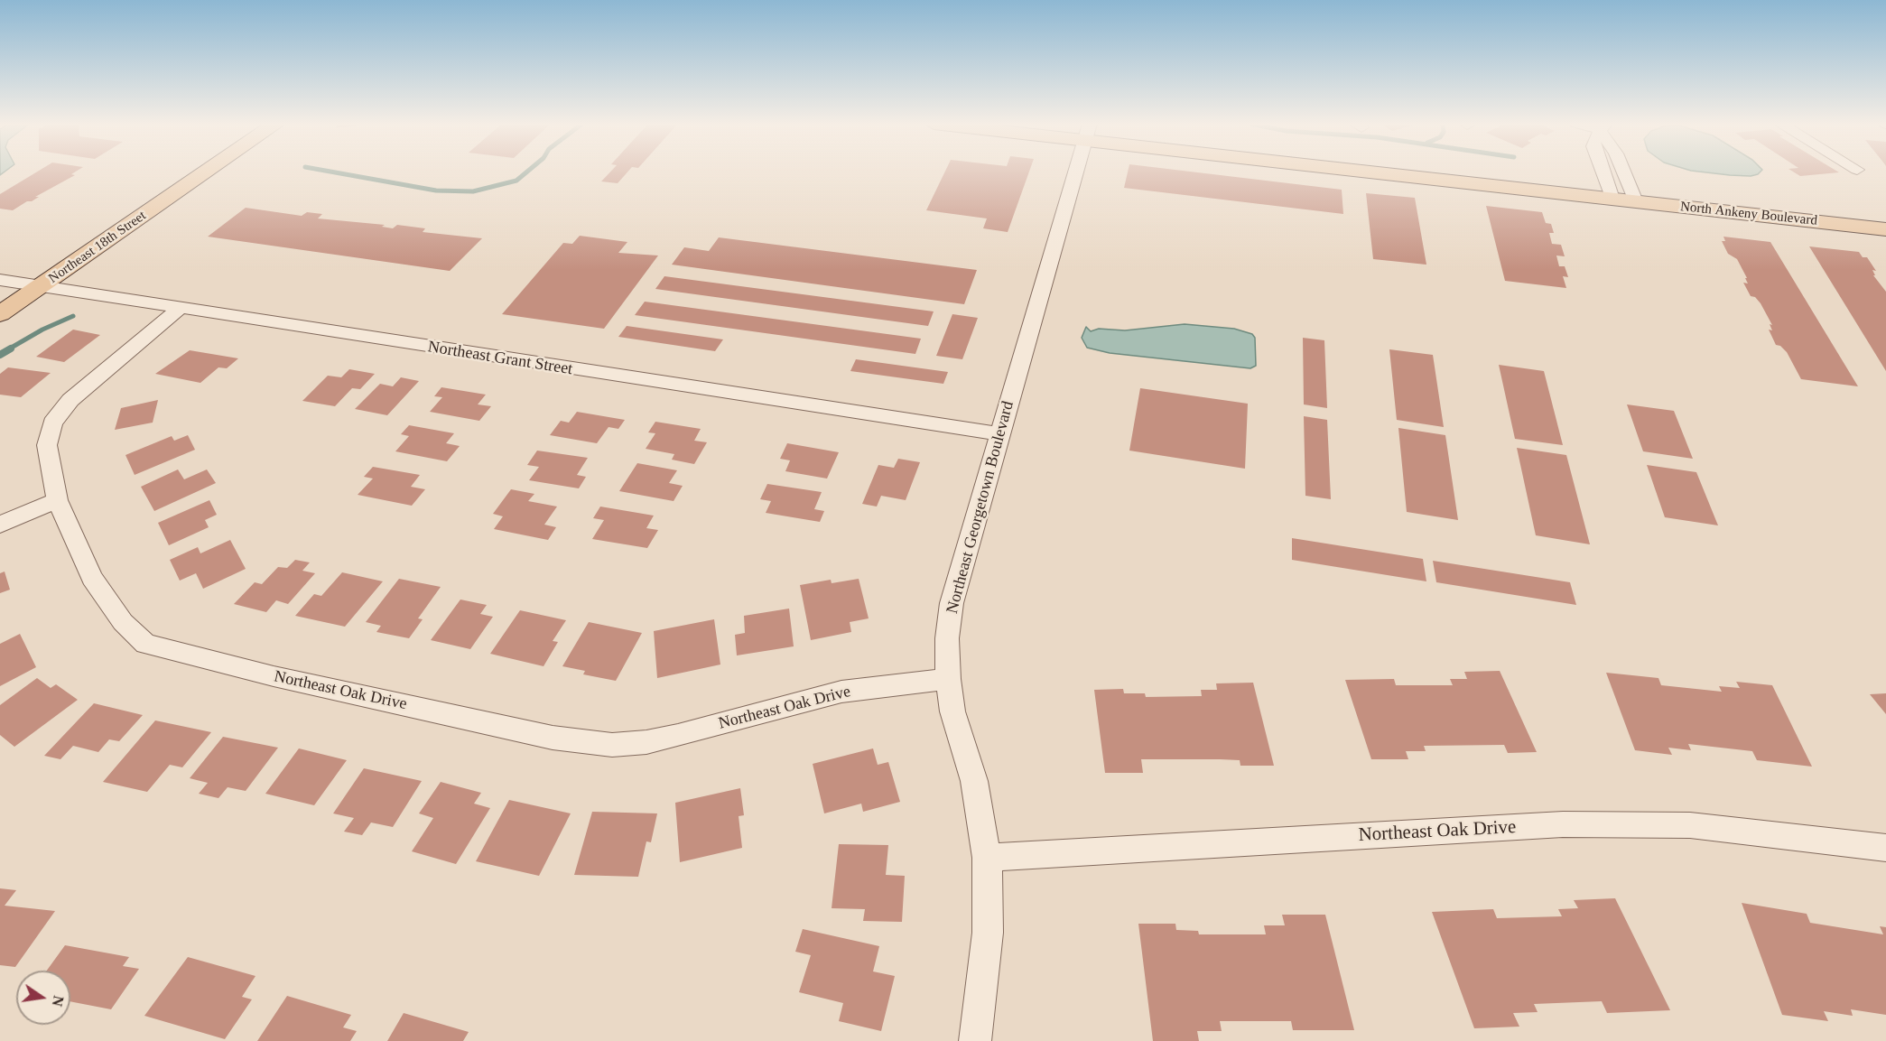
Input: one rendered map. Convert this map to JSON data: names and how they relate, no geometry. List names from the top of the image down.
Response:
{
  "streets": {
    "main road": ["North Ankeny Boulevard", "Northeast 18th Street"],
    "street": ["Northeast Grant Street", "Northeast Georgetown Boulevard", "Northeast Oak Drive"]
  },
  "crossings": [
    ["Northeast 18th Street", "Northeast Grant Street"],
    ["Northeast Grant Street", "Northeast Georgetown Boulevard"],
    ["Northeast Grant Street", "Northeast Oak Drive"],
    ["Northeast Georgetown Boulevard", "Northeast Oak Drive"]
  ],
  "north": "right"
}
